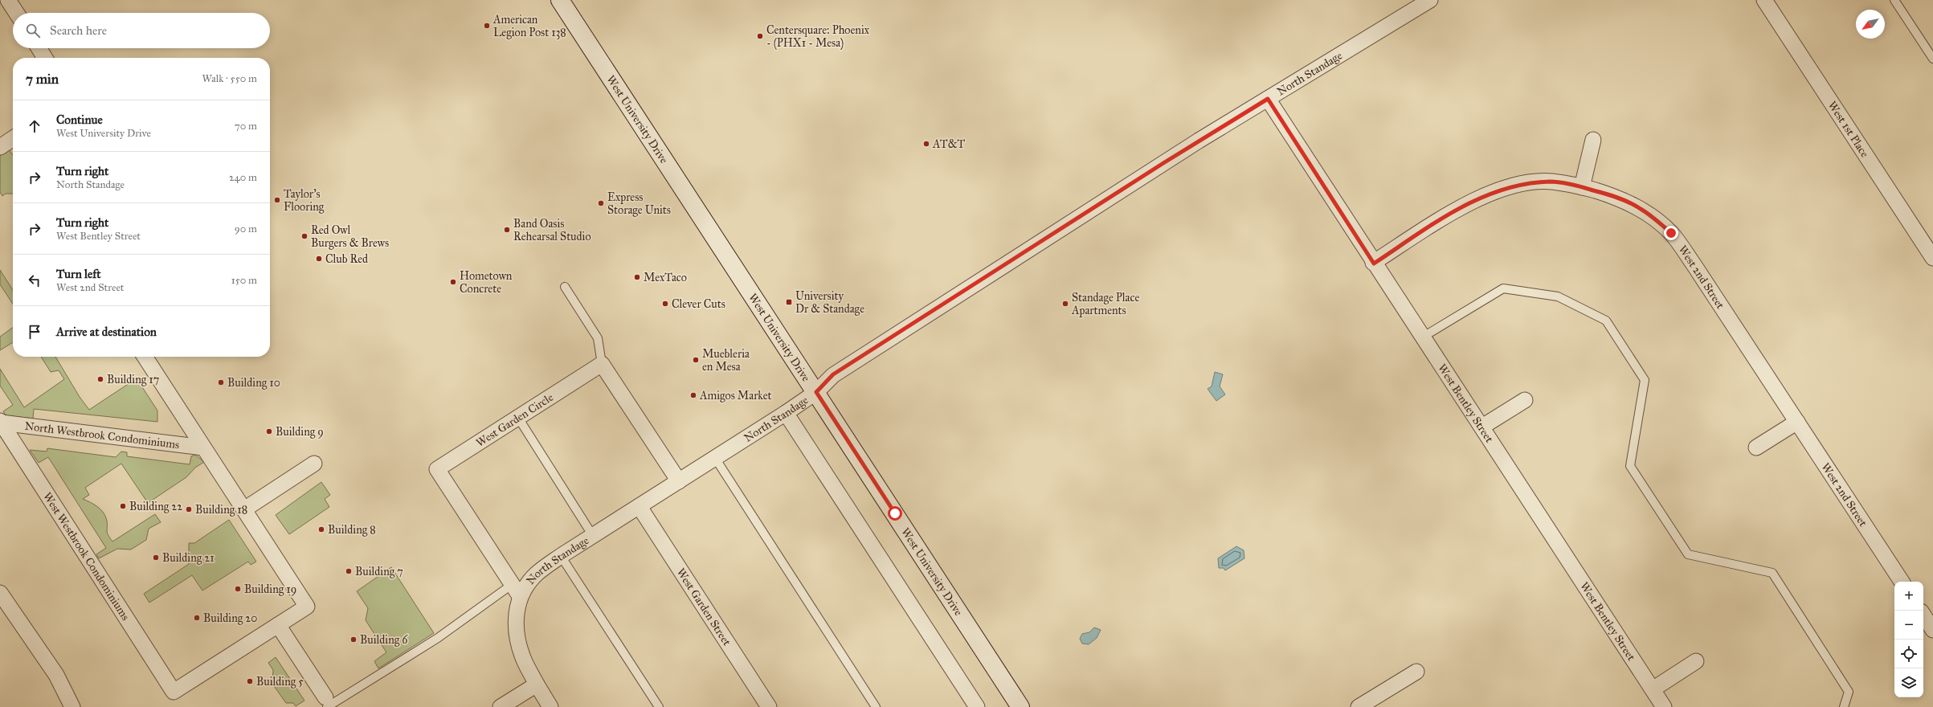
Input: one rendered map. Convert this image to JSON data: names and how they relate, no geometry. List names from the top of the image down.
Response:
{
  "streets": {
    "main road": ["West University Drive"],
    "street": [
      "North Standage",
      "West 1st Place",
      "West 2nd Street",
      "West Bentley Street",
      "West Garden Circle",
      "North Westbrook Condominiums",
      "West Westbrook Condominiums",
      "West Garden Street"
    ]
  },
  "crossings": [
    ["North Standage", "West University Drive"],
    ["North Standage", "West Bentley Street"],
    ["North Standage", "West Garden Circle"],
    ["North Standage", "West Garden Street"],
    ["West 2nd Street", "West Bentley Street"],
    ["North Westbrook Condominiums", "West Westbrook Condominiums"]
  ],
  "places": {
    "other": [
      "American Legion Post 138",
      "Centersquare: Phoenix - (PHX1 - Mesa)",
      "AT&T",
      "Taylor's Flooring",
      "Express Storage Units",
      "Band Oasis Rehearsal Studio",
      "Red Owl Burgers & Brews",
      "Club Red",
      "MexTaco",
      "Hometown Concrete",
      "Clever Cuts",
      "Standage Place Apartments",
      "Muebleria en Mesa",
      "Building 17",
      "Building 10",
      "Amigos Market",
      "Building 9",
      "Building 22",
      "Building 18",
      "Building 8",
      "Building 21",
      "Building 7",
      "Building 19",
      "Building 20",
      "Building 6",
      "Building 5"
    ],
    "transit": ["University Dr & Standage"]
  },
  "north": "bottom left",
  "page": {
    "search": "Search here",
    "heading": ["7 min", "Walk · 550 m"],
    "list": [
      ["Continue", "West University Drive", "70 m"],
      ["Turn right", "North Standage", "240 m"],
      ["Turn right", "West Bentley Street", "90 m"],
      ["Turn left", "West 2nd Street", "150 m"],
      "Arrive at destination"
    ],
    "map_buttons": ["+", "−"]
  }
}
